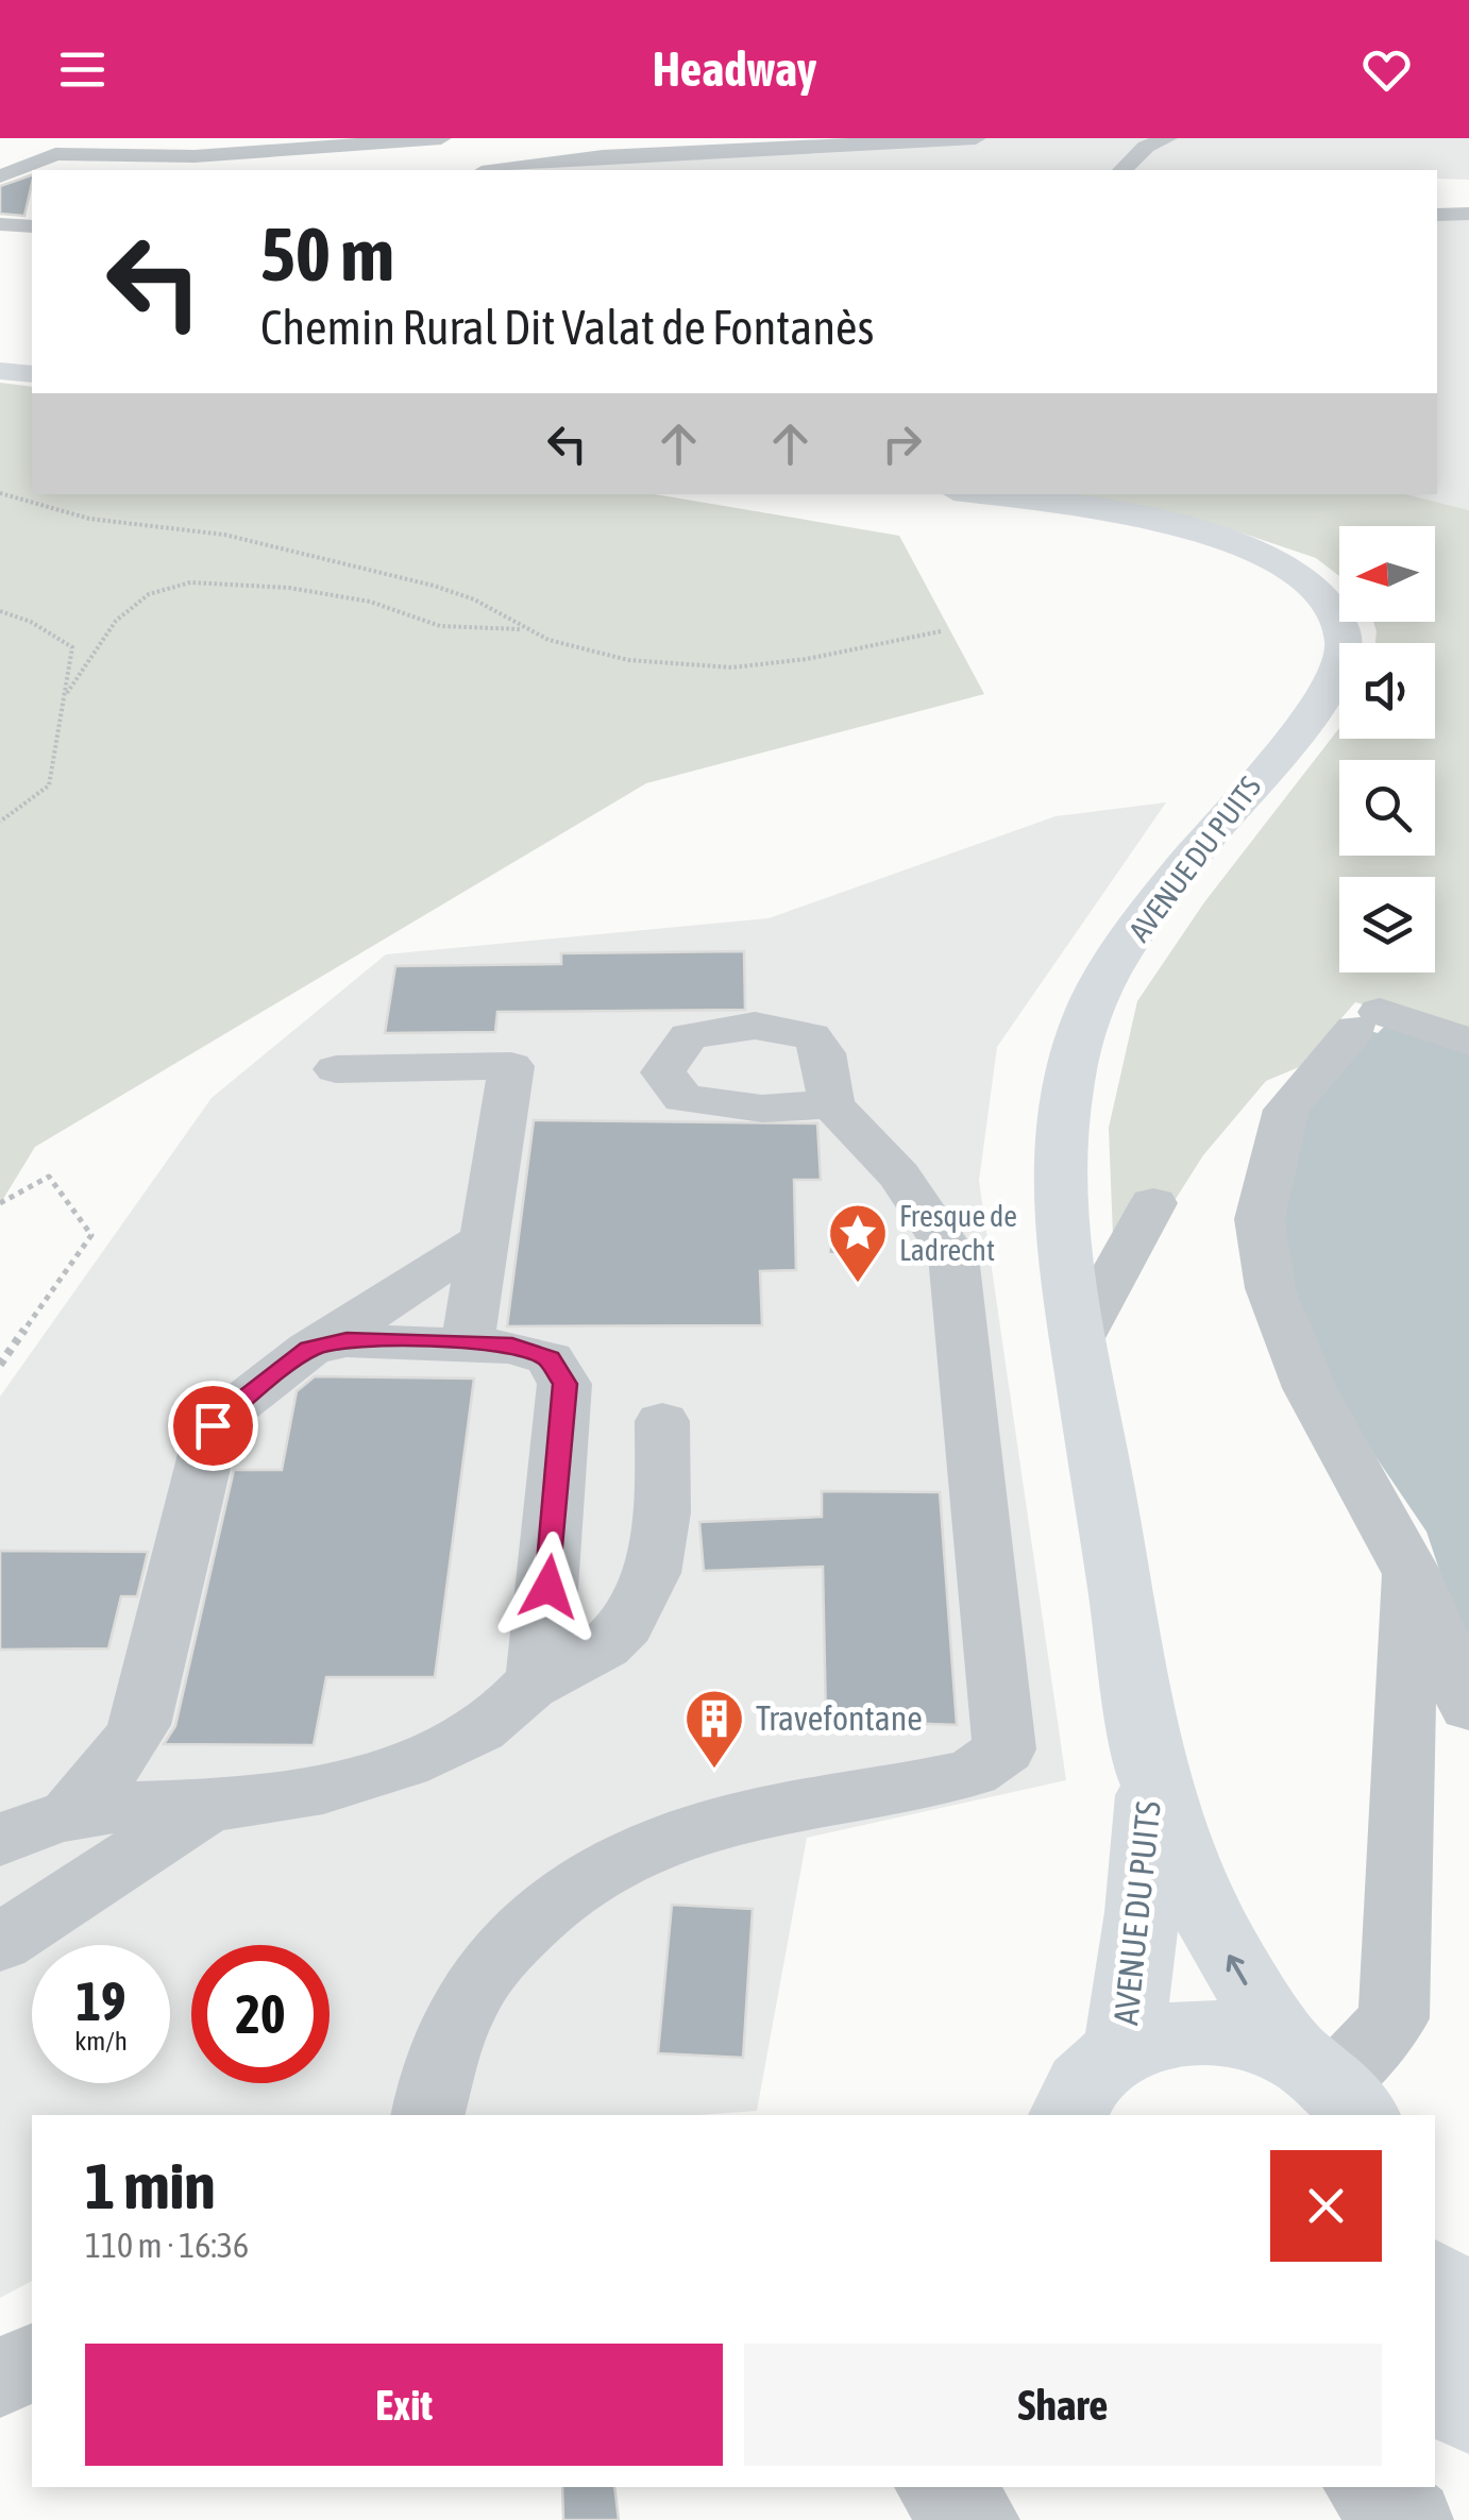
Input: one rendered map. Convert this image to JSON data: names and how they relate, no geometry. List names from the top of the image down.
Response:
{
  "streets": {
    "main road": ["AVENUE DU PUITS"]
  },
  "places": {
    "place": ["Fresque de Ladrecht"],
    "building": ["Travefontane"]
  },
  "north": "left",
  "page": {
    "header": "Headway",
    "turn": ["50 m", "Chemin Rural Dit Valat de Fontanès"],
    "speed": "19 km/h",
    "limit": "20",
    "heading": ["1 min", "110 m · 16:36"],
    "buttons": ["Exit", "Share"]
  }
}
